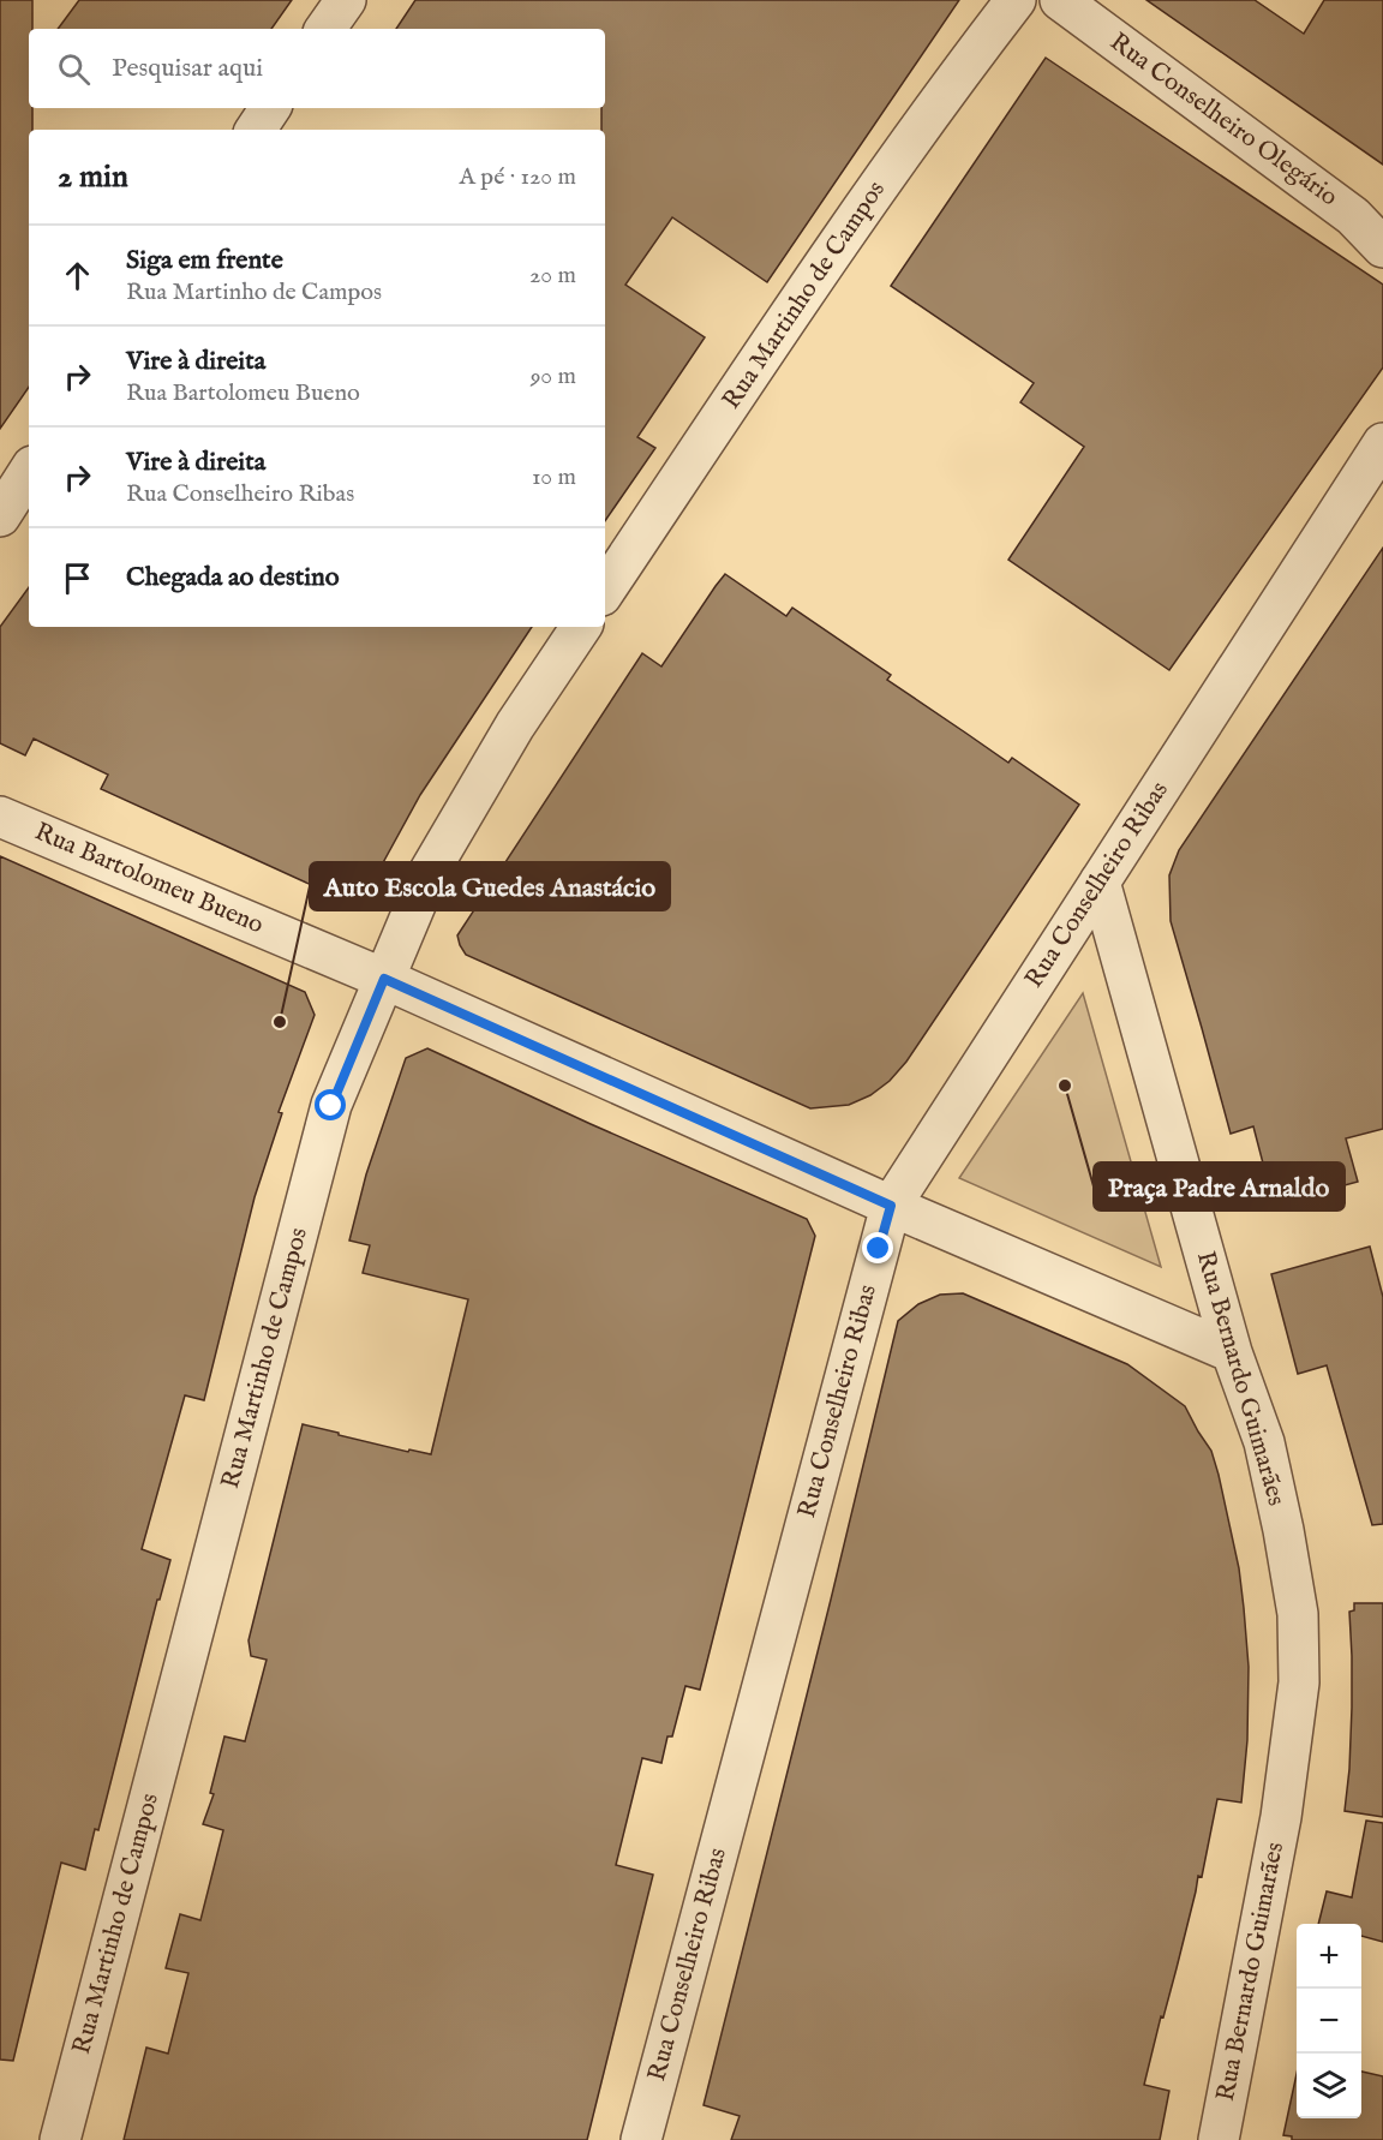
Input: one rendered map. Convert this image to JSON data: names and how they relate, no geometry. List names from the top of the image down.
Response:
{
  "streets": {
    "street": [
      "Rua Conselheiro Olegário",
      "Rua Martinho de Campos",
      "Rua Bartolomeu Bueno",
      "Rua Conselheiro Ribas",
      "Rua Bernardo Guimarães"
    ]
  },
  "crossings": [
    ["Rua Martinho de Campos", "Rua Bartolomeu Bueno"],
    ["Rua Bartolomeu Bueno", "Rua Conselheiro Ribas"],
    ["Rua Bartolomeu Bueno", "Rua Bernardo Guimarães"],
    ["Rua Conselheiro Ribas", "Rua Bernardo Guimarães"]
  ],
  "places": ["Auto Escola Guedes Anastácio", "Praça Padre Arnaldo"],
  "page": {
    "search": "Pesquisar aqui",
    "heading": ["2 min", "A pé · 120 m"],
    "list": [
      ["Siga em frente", "Rua Martinho de Campos", "20 m"],
      ["Vire à direita", "Rua Bartolomeu Bueno", "90 m"],
      ["Vire à direita", "Rua Conselheiro Ribas", "10 m"],
      "Chegada ao destino"
    ],
    "map_buttons": ["+", "−"]
  }
}
